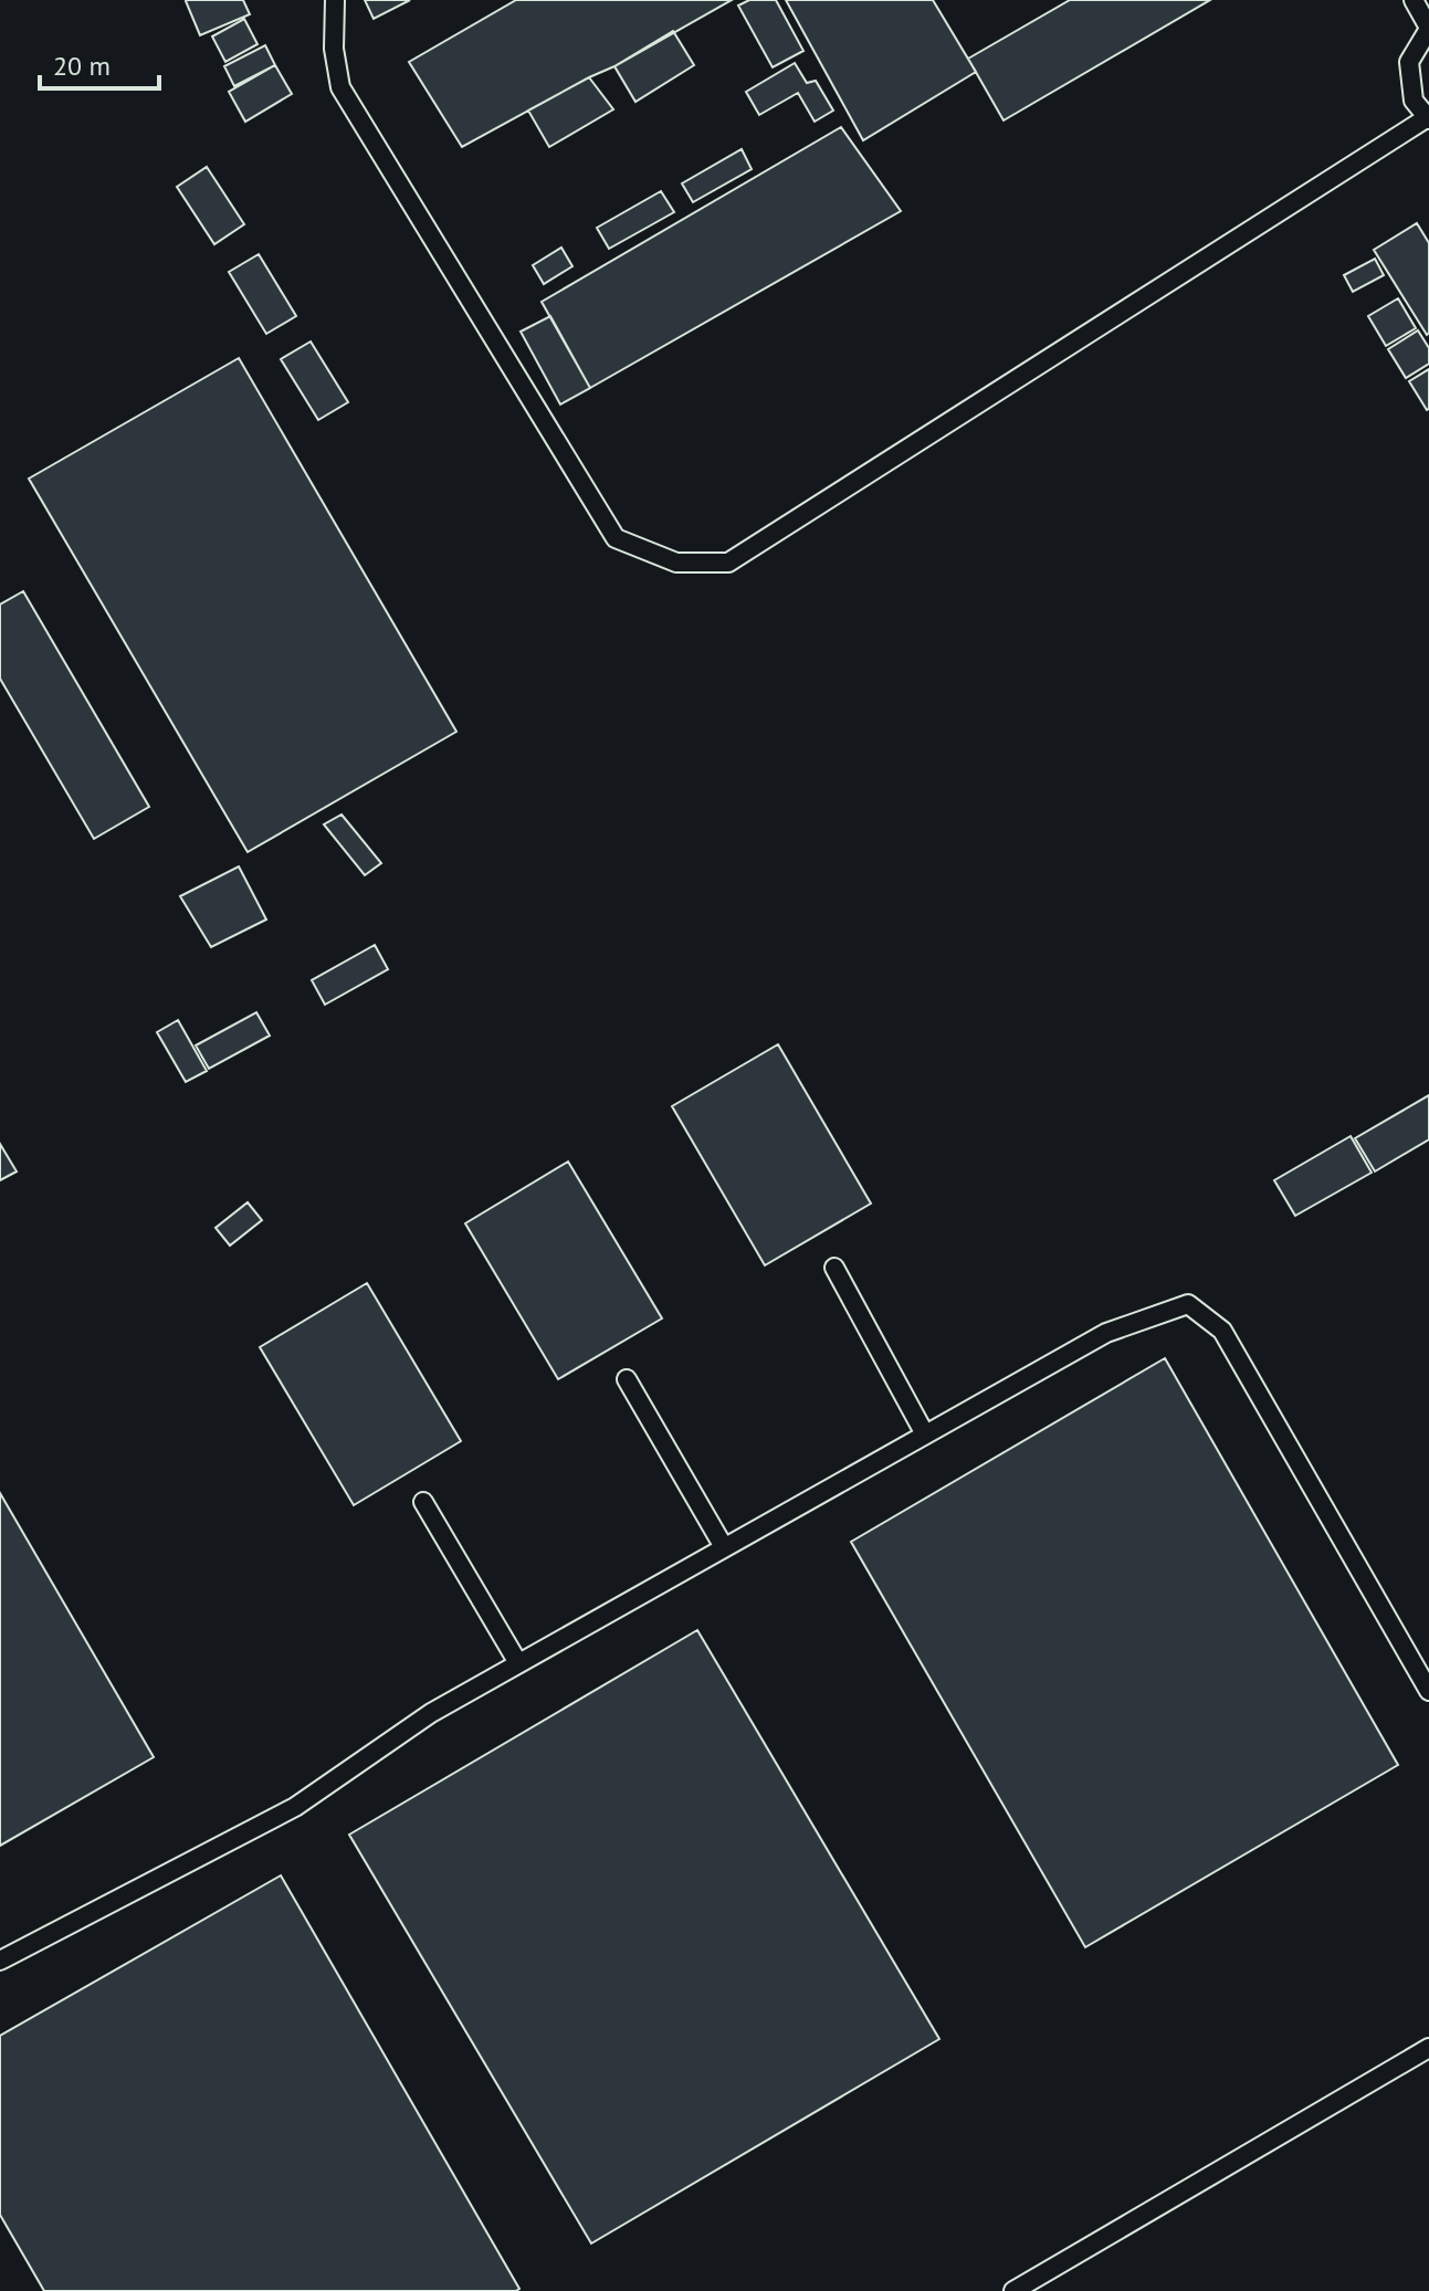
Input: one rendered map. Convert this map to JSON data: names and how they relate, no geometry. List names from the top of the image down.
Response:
{
  "scale_bar": "20 m"
}
